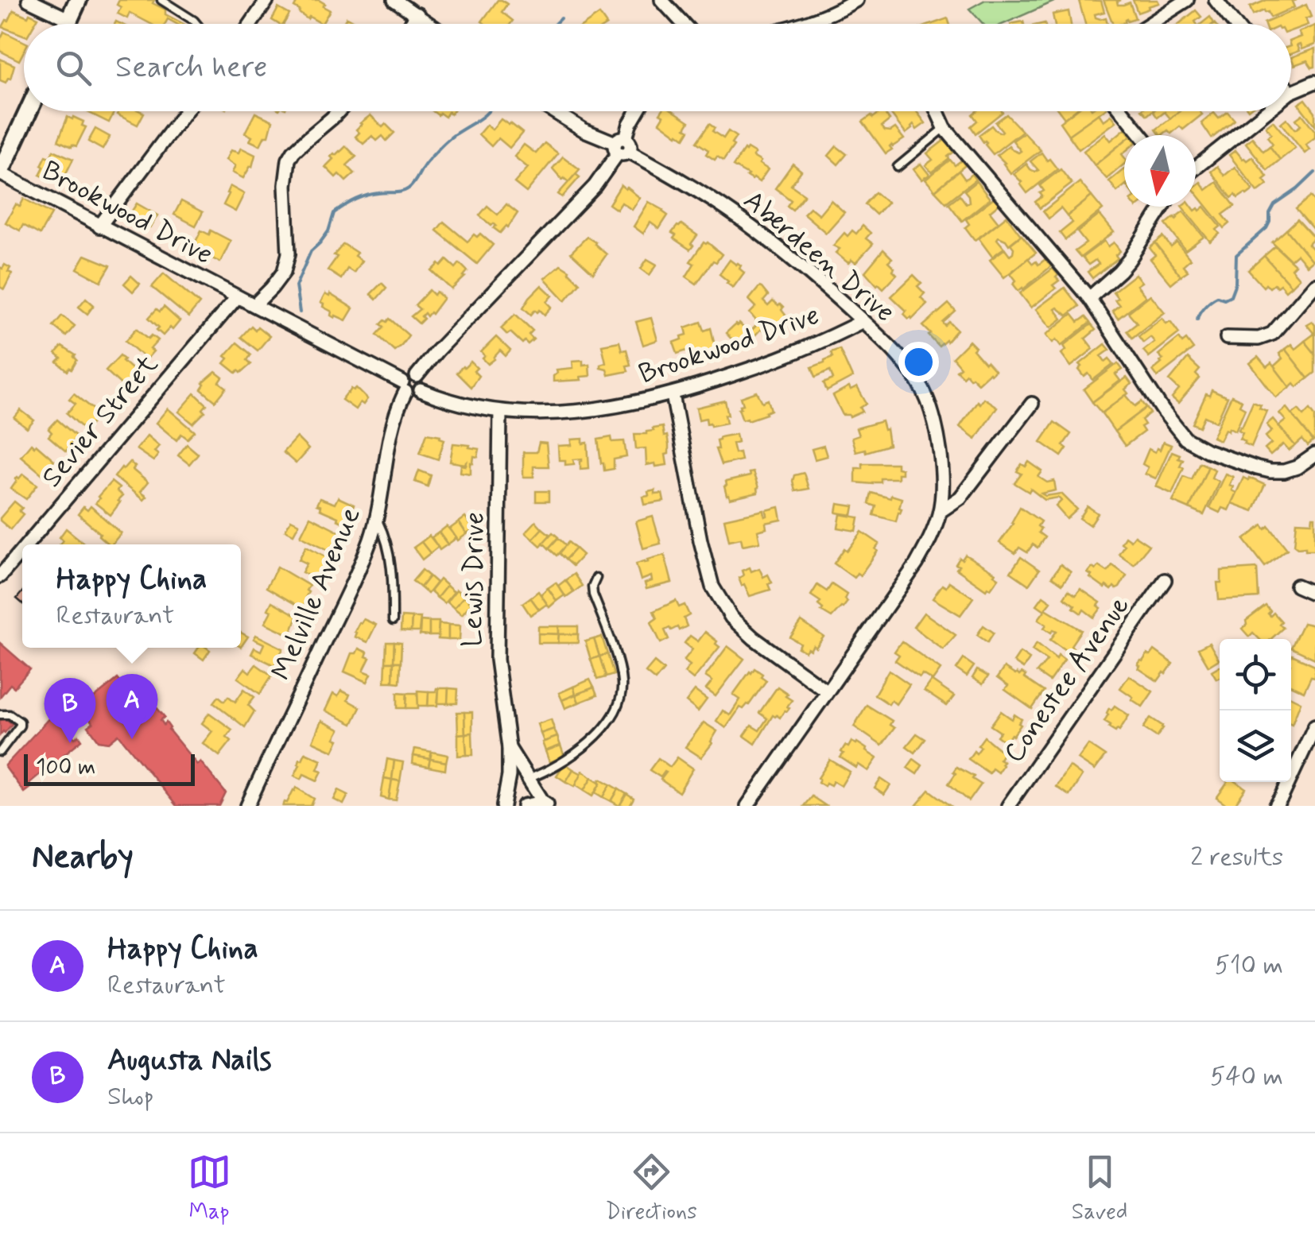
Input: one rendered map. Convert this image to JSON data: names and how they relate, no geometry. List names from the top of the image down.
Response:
{
  "streets": {
    "street": [
      "Brookwood Drive",
      "Aberdeen Drive",
      "Sevier Street",
      "Lewis Drive",
      "Melville Avenue",
      "Conestee Avenue"
    ]
  },
  "crossings": [
    ["Brookwood Drive", "Aberdeen Drive"],
    ["Brookwood Drive", "Sevier Street"],
    ["Brookwood Drive", "Lewis Drive"],
    ["Brookwood Drive", "Melville Avenue"]
  ],
  "scale_bar": "100 m",
  "north": "bottom",
  "page": {
    "search": "Search here",
    "popup": ["Happy China", "Restaurant"],
    "pins": ["A", "B"],
    "scale": "100 m",
    "heading": ["Nearby", "2 results"],
    "list": [
      {
        "mark": "A",
        "name": "Happy China",
        "note": "Restaurant",
        "value": "510 m"
      },
      {
        "mark": "B",
        "name": "Augusta Nails",
        "note": "Shop",
        "value": "540 m"
      }
    ],
    "nav": ["Map", "Directions", "Saved"]
  }
}
